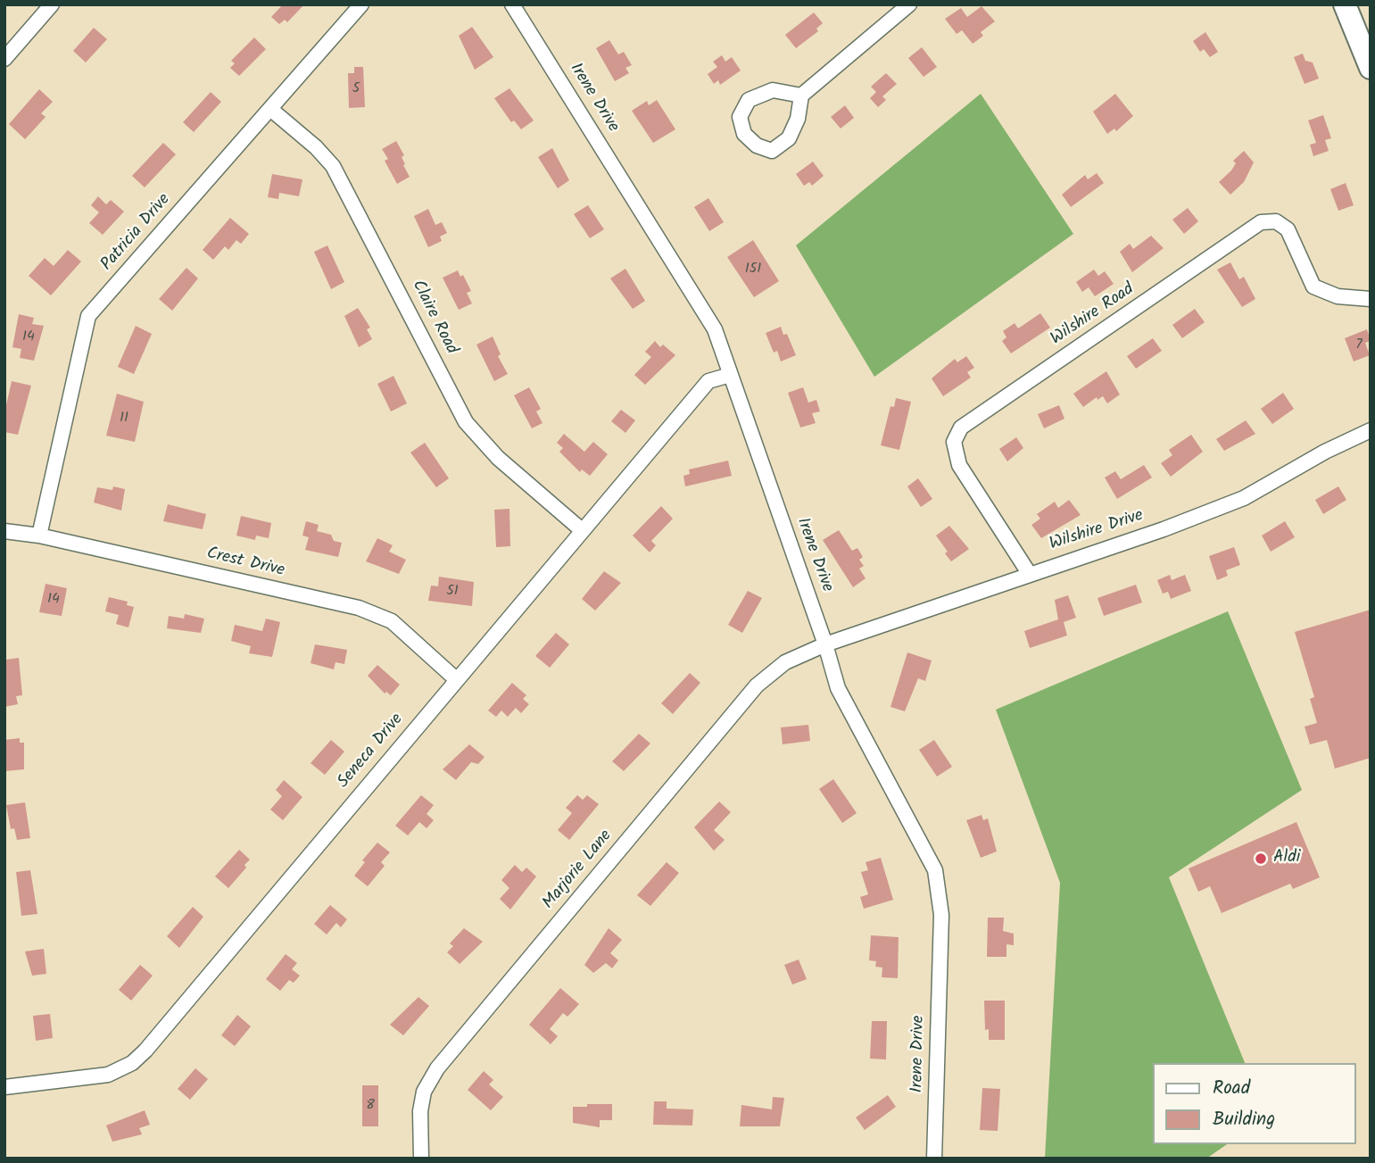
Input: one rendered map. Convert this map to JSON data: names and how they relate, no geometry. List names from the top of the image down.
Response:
{
  "streets": {
    "street": [
      "Irene Drive",
      "Patricia Drive",
      "Wilshire Road",
      "Claire Road",
      "Wilshire Drive",
      "Crest Drive",
      "Seneca Drive",
      "Marjorie Lane"
    ]
  },
  "crossings": [
    ["Irene Drive", "Wilshire Drive"],
    ["Irene Drive", "Seneca Drive"],
    ["Irene Drive", "Marjorie Lane"],
    ["Patricia Drive", "Claire Road"],
    ["Patricia Drive", "Crest Drive"],
    ["Wilshire Road", "Wilshire Drive"],
    ["Claire Road", "Seneca Drive"],
    ["Wilshire Drive", "Marjorie Lane"],
    ["Crest Drive", "Seneca Drive"]
  ],
  "places": ["Aldi"],
  "house_numbers": [
    "5",
    "151",
    "14",
    "7",
    "11",
    "51",
    "14",
    "8"
  ],
  "legend": ["Road", "Building"]
}
